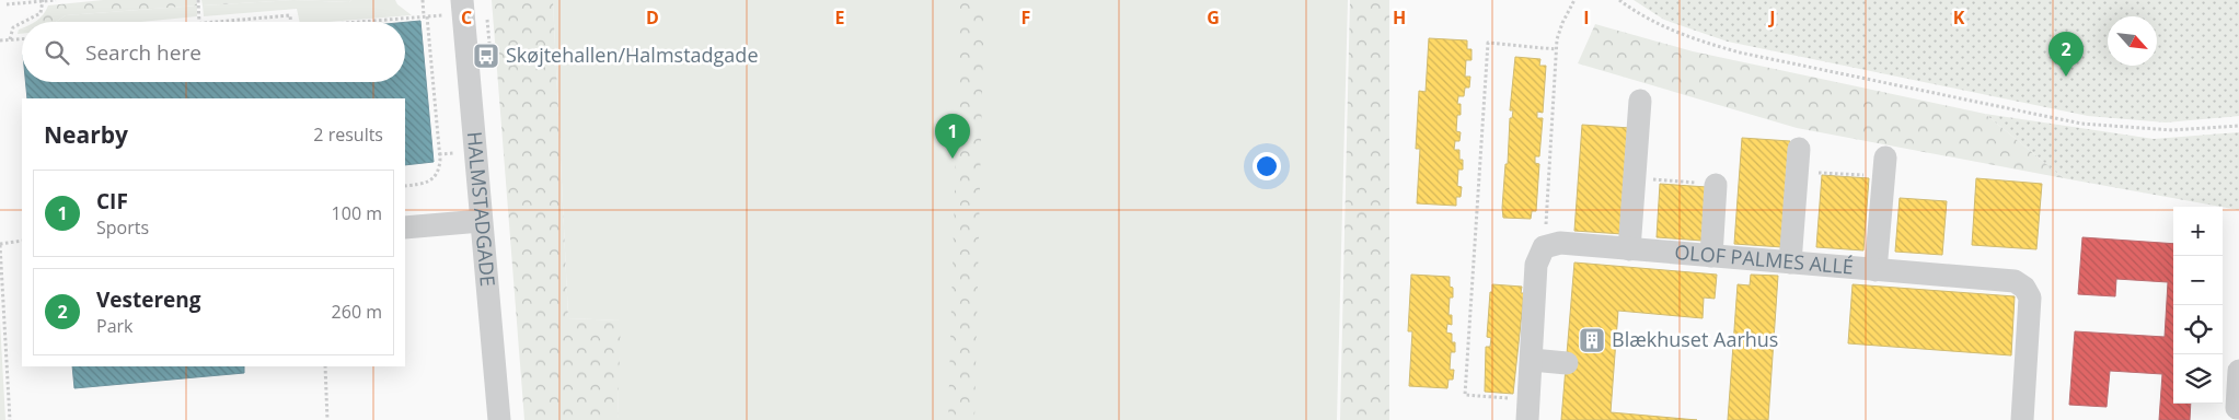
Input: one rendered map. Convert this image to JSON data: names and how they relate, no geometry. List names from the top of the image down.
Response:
{
  "streets": {
    "street": ["HALMSTADGADE", "OLOF PALMES ALLÉ"]
  },
  "places": {
    "bus stop": ["Skøjtehallen/Halmstadgade"],
    "building": ["Blækhuset Aarhus"]
  },
  "north": "bottom right",
  "page": {
    "search": "Search here",
    "pins": ["2", "1"],
    "heading": ["Nearby", "2 results"],
    "list": [
      {
        "mark": "1",
        "name": "CIF",
        "note": "Sports",
        "value": "100 m"
      },
      {
        "mark": "2",
        "name": "Vestereng",
        "note": "Park",
        "value": "260 m"
      }
    ],
    "map_buttons": ["+", "−"]
  },
  "grid": {
    "columns": [
      "C",
      "D",
      "E",
      "F",
      "G",
      "H",
      "I",
      "J",
      "K"
    ]
  }
}
